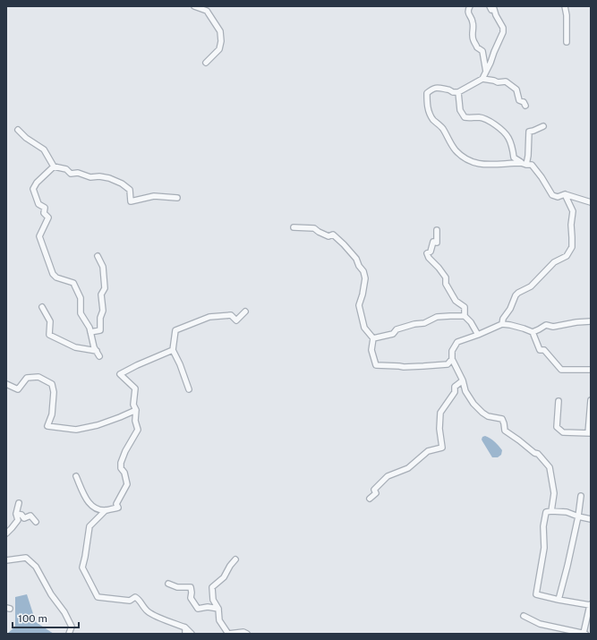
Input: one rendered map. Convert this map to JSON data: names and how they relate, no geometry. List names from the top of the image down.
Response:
{
  "scale_bar": "100 m"
}
